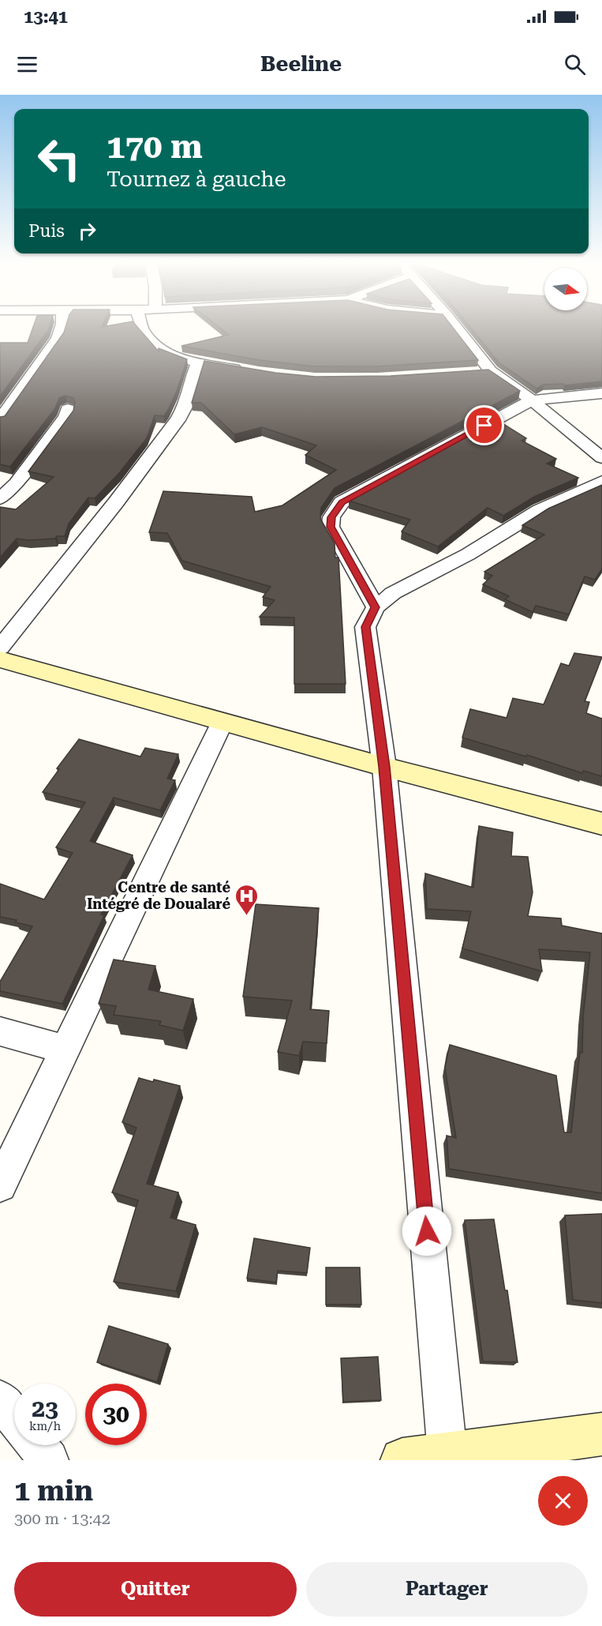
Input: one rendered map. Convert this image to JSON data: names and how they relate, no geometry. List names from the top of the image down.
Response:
{
  "places": {
    "hospital": ["Centre de santé Intégré de Doualaré"]
  },
  "north": "right",
  "page": {
    "status": "13:41",
    "header": "Beeline",
    "turn": ["170 m", "Tournez à gauche"],
    "then": "Puis",
    "speed": "23 km/h",
    "limit": "30",
    "heading": ["1 min", "300 m · 13:42"],
    "buttons": ["Quitter", "Partager"]
  }
}
